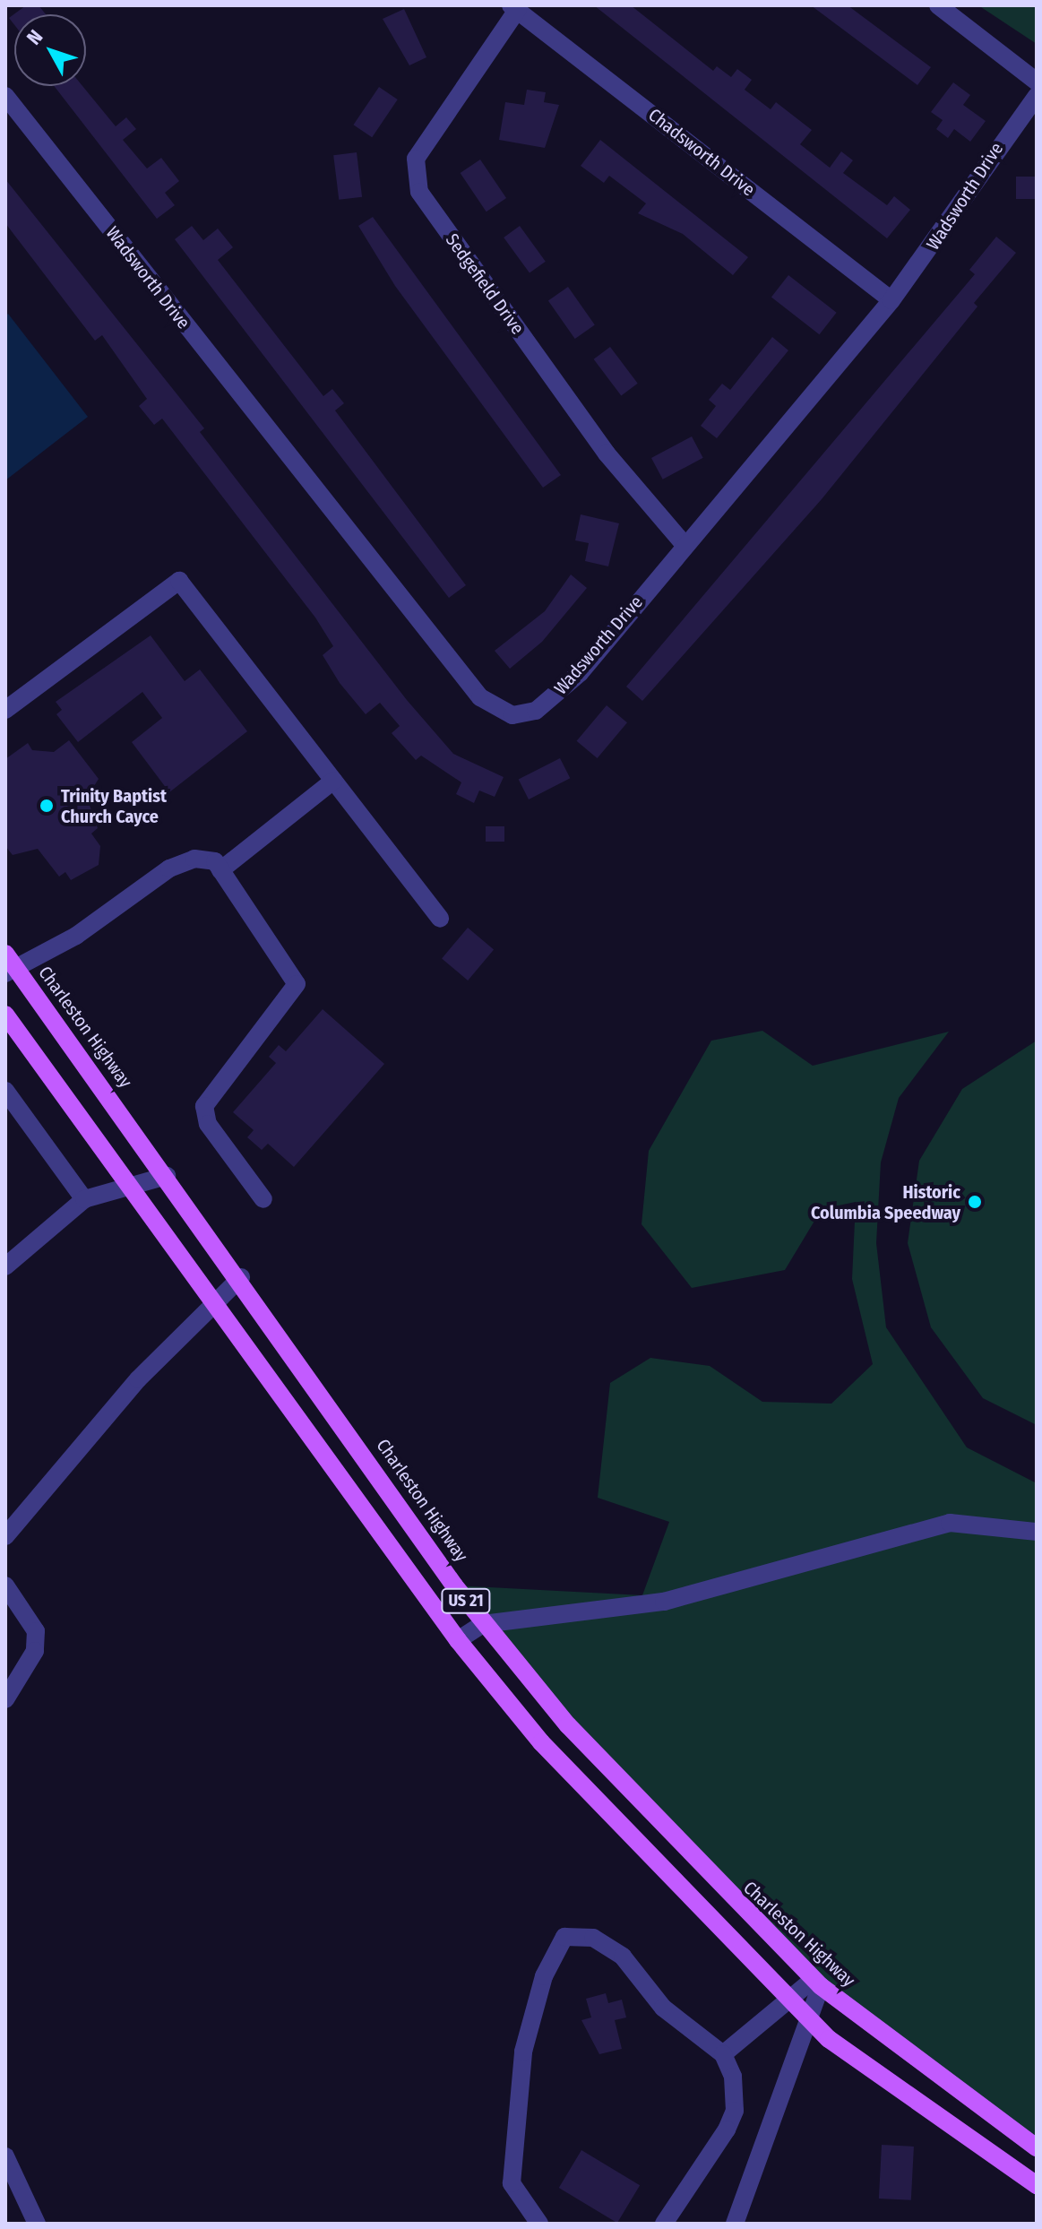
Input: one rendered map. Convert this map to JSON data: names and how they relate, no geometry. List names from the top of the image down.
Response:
{
  "streets": {
    "main road": ["Charleston Highway", "US 21"],
    "street": ["Chadsworth Drive", "Wadsworth Drive", "Sedgefield Drive"]
  },
  "crossings": [
    ["Chadsworth Drive", "Wadsworth Drive"],
    ["Chadsworth Drive", "Sedgefield Drive"],
    ["Wadsworth Drive", "Sedgefield Drive"]
  ],
  "places": ["Trinity Baptist Church Cayce", "Historic Columbia Speedway"],
  "north": "top left"
}
